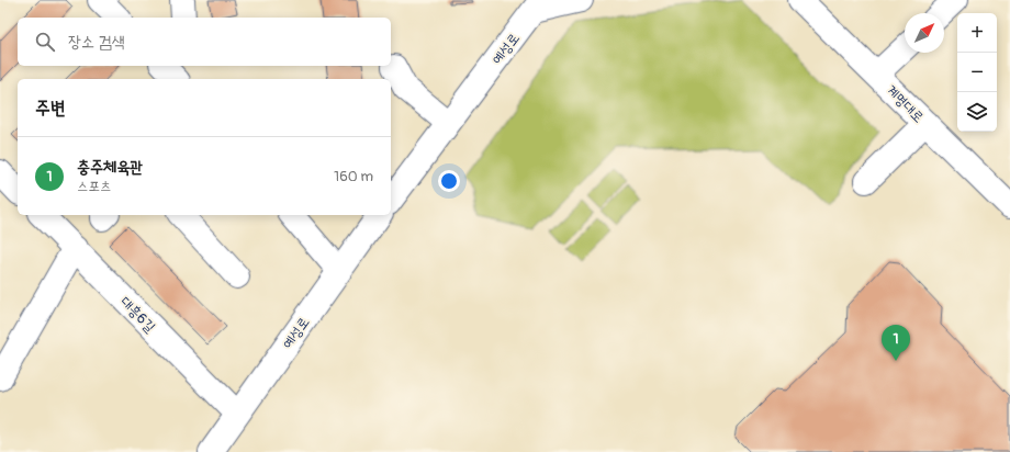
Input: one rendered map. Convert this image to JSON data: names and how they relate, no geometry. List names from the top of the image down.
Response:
{
  "streets": {
    "street": ["예성로", "계명대로", "대흥6길"]
  },
  "crossings": [
    ["예성로", "대흥6길"]
  ],
  "north": "top right",
  "page": {
    "map_buttons": ["+", "−"],
    "search": "장소 검색",
    "heading": "주변",
    "list": [
      {
        "mark": "1",
        "name": "충주체육관",
        "note": "스포츠",
        "value": "160 m"
      }
    ],
    "pins": "1"
  }
}
